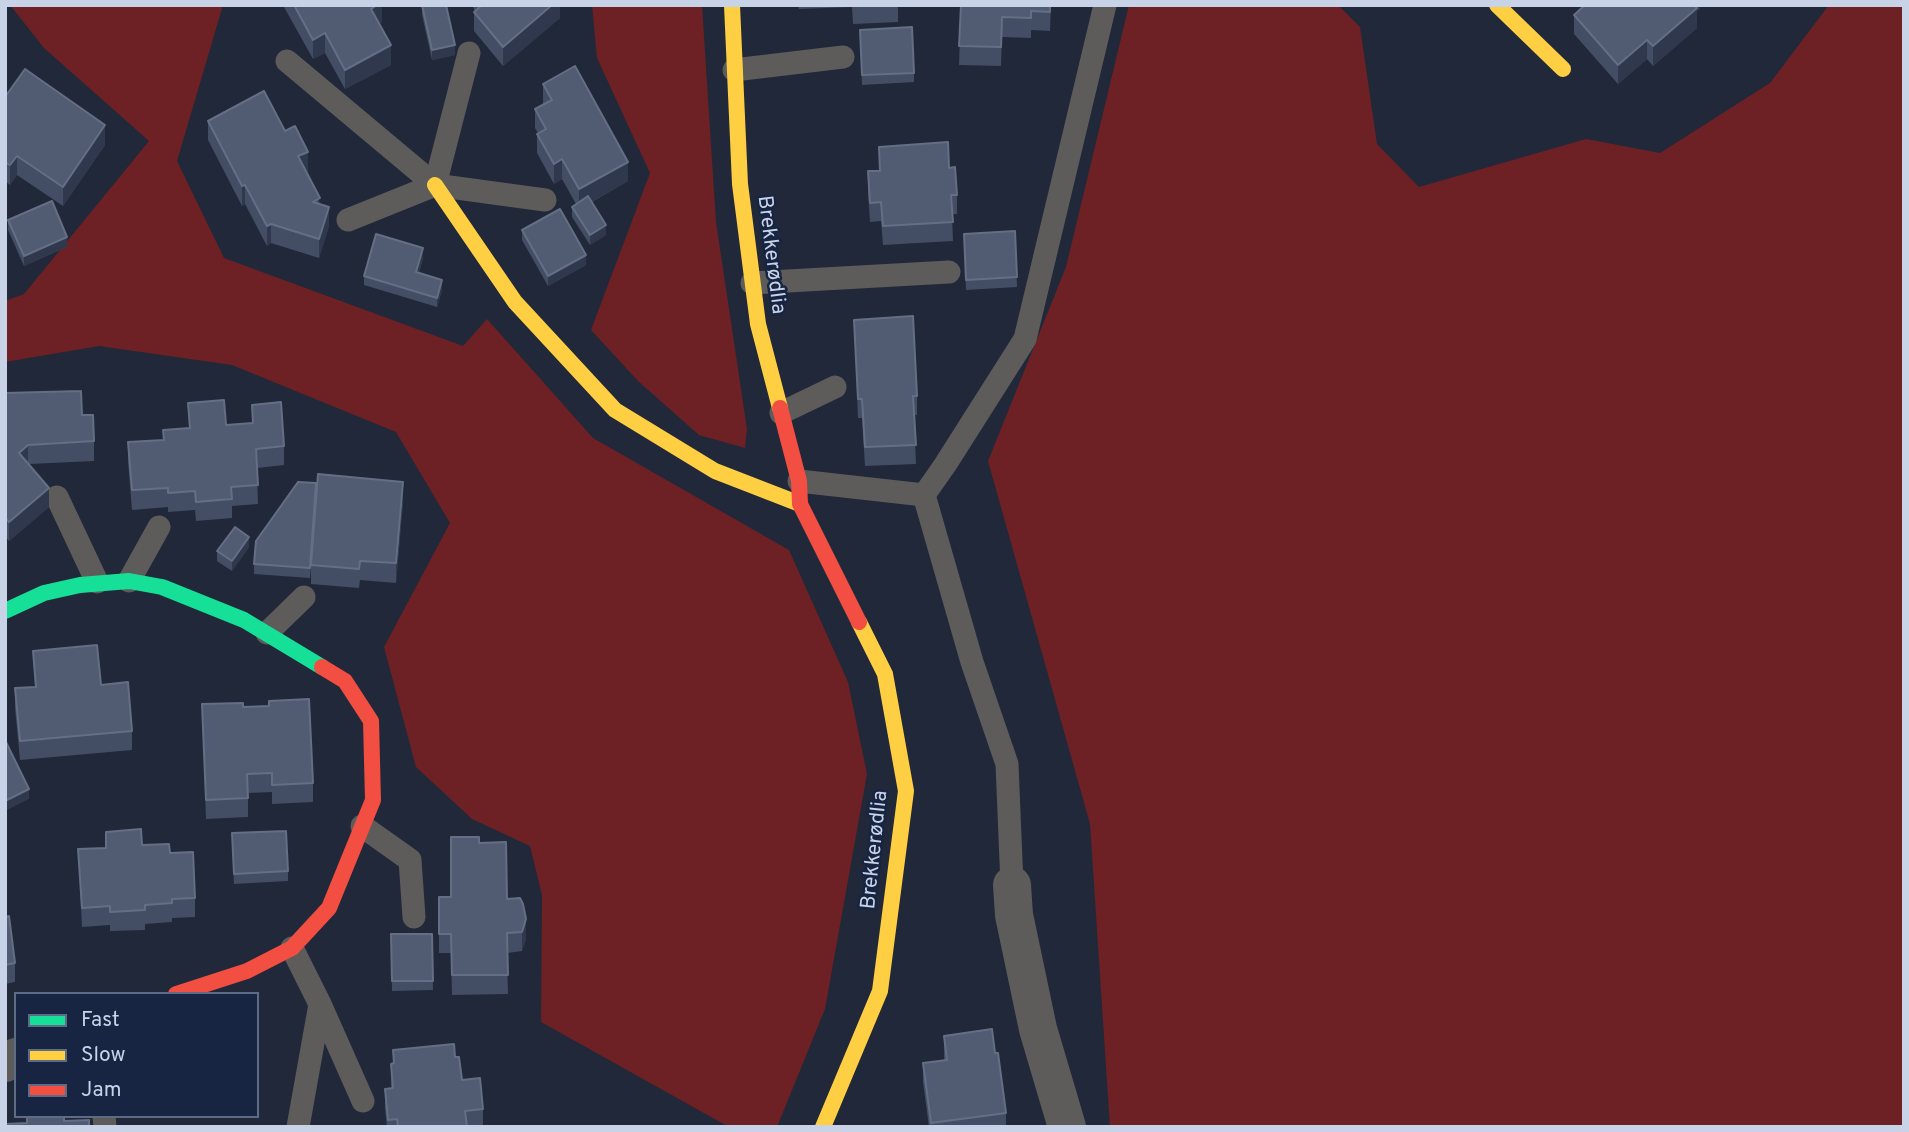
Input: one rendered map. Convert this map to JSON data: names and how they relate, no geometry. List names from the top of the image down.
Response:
{
  "streets": {
    "street": ["Brekkerødlia"]
  },
  "legend": ["Fast", "Slow", "Jam"]
}
